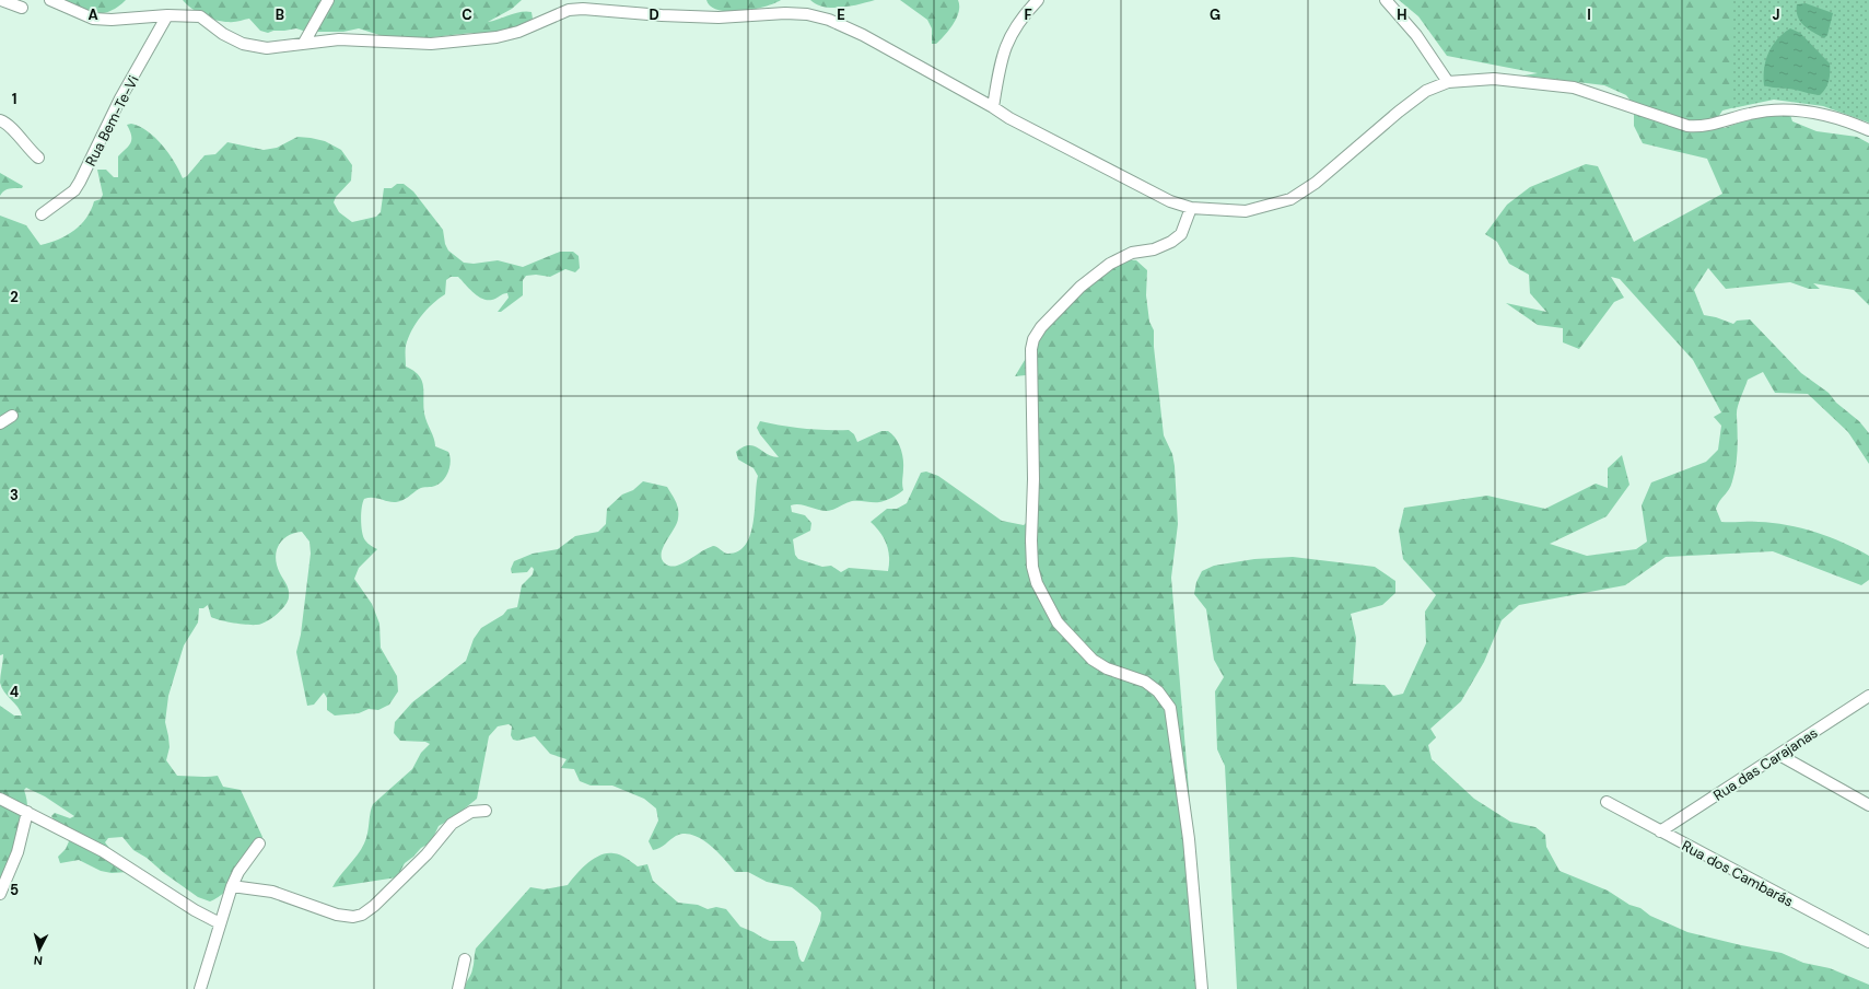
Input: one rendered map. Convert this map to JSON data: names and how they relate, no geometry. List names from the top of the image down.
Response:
{
  "streets": {
    "street": ["Rua Bem-Te-Vi", "Rua das Carajanas", "Rua dos Cambarás"]
  },
  "crossings": [
    ["Rua das Carajanas", "Rua dos Cambarás"]
  ],
  "north": "bottom",
  "grid": {
    "columns": [
      "A",
      "B",
      "C",
      "D",
      "E",
      "F",
      "G",
      "H",
      "I",
      "J"
    ],
    "rows": [
      "1",
      "2",
      "3",
      "4",
      "5"
    ]
  }
}
